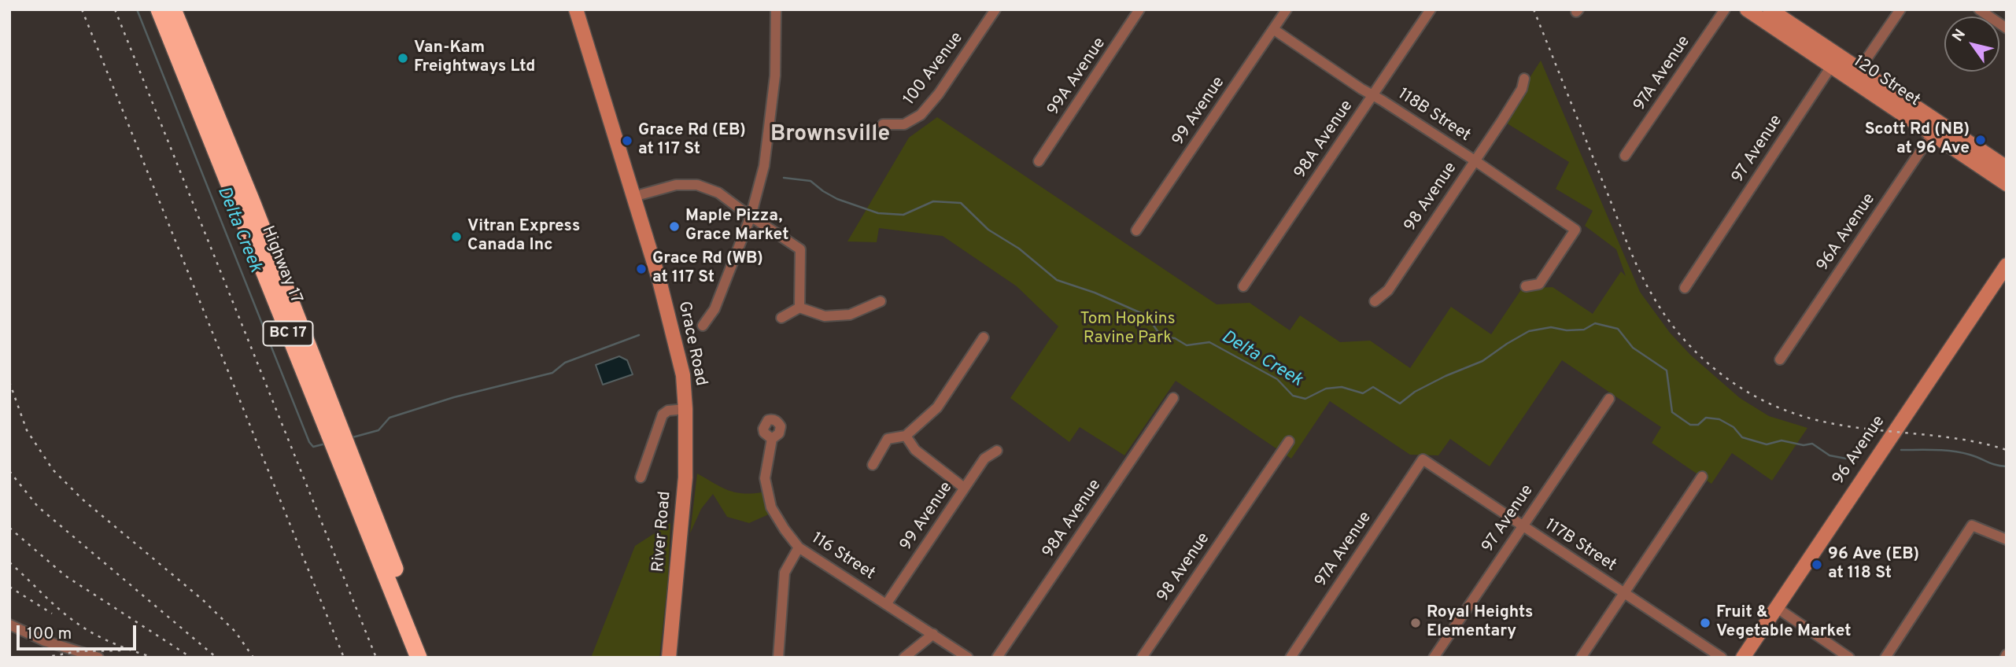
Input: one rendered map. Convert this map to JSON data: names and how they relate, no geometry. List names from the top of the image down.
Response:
{
  "streets": {
    "highway": ["Highway 17", "BC 17"],
    "street": [
      "100 Avenue",
      "97A Avenue",
      "99A Avenue",
      "120 Street",
      "99 Avenue",
      "118B Street",
      "98A Avenue",
      "97 Avenue",
      "98 Avenue",
      "96A Avenue",
      "Grace Road",
      "96 Avenue",
      "River Road",
      "117B Street",
      "116 Street"
    ]
  },
  "crossings": [
    ["97A Avenue", "117B Street"],
    ["120 Street", "97 Avenue"],
    ["120 Street", "96A Avenue"],
    ["99 Avenue", "118B Street"],
    ["99 Avenue", "116 Street"],
    ["118B Street", "98A Avenue"],
    ["118B Street", "98 Avenue"],
    ["97 Avenue", "117B Street"],
    ["Grace Road", "River Road"]
  ],
  "districts": ["Brownsville"],
  "water": ["Delta Creek"],
  "parks": ["Tom Hopkins Ravine Park"],
  "places": [
    "Van-Kam Freightways Ltd",
    "Scott Rd (NB) at 96 Ave",
    "Grace Rd (EB) at 117 St",
    "Maple Pizza, Grace Market",
    "Vitran Express Canada Inc",
    "Grace Rd (WB) at 117 St",
    "96 Ave (EB) at 118 St",
    "Royal Heights Elementary",
    "Fruit & Vegetable Market"
  ],
  "scale_bar": "100 m",
  "north": "top left"
}
